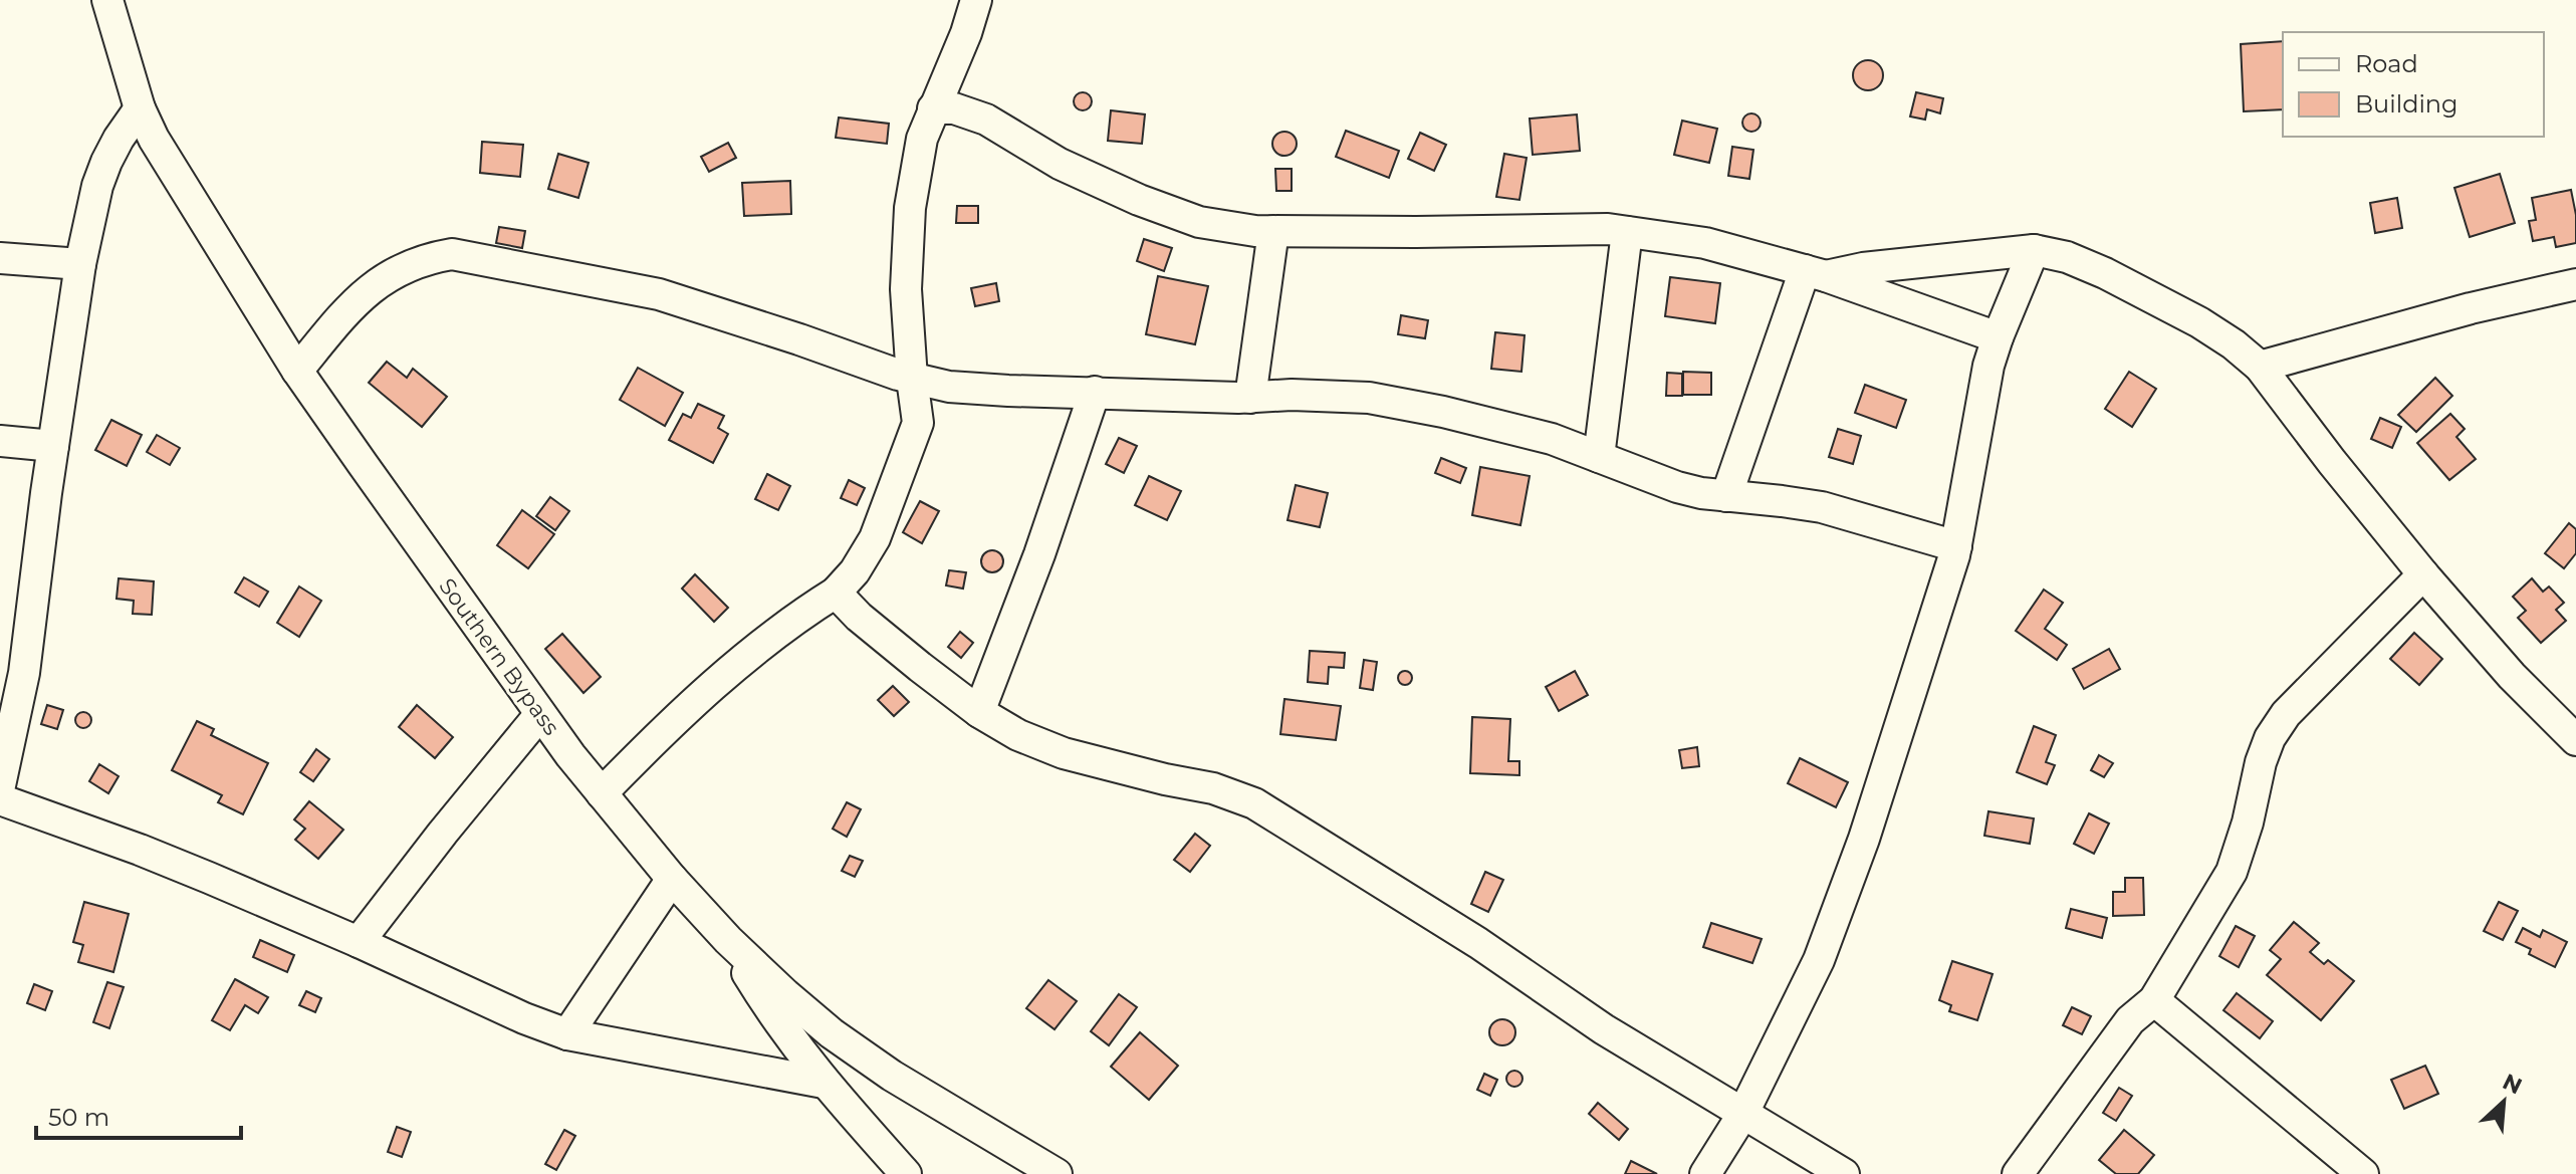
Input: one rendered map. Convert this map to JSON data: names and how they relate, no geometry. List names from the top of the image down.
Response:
{
  "streets": {
    "street": ["Southern Bypass"]
  },
  "legend": ["Road", "Building"],
  "scale_bar": "50 m",
  "north": "top right"
}
